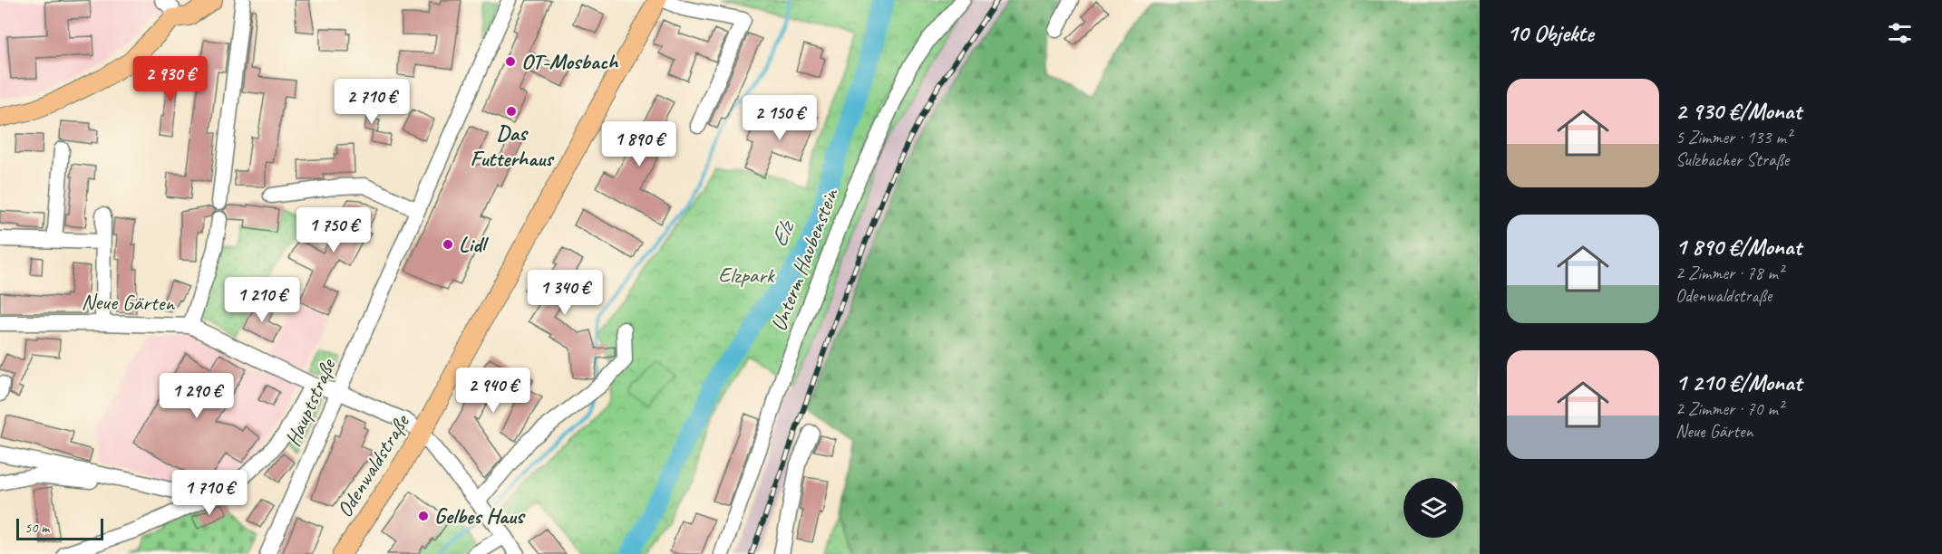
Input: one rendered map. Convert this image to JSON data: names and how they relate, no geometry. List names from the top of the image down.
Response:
{
  "streets": {
    "main road": ["Odenwaldstraße"],
    "street": ["Unterm Haubenstein", "Neue Gärten", "Hauptstraße"]
  },
  "crossings": [
    ["Neue Gärten", "Hauptstraße"],
    ["Neue Gärten", "Odenwaldstraße"]
  ],
  "water": ["Elz"],
  "parks": ["Elzpark"],
  "places": [
    "OT-Mosbach",
    "Das Futterhaus",
    "Lidl",
    "Gelbes Haus"
  ],
  "scale_bar": "50 m",
  "page": {
    "heading": "10 Objekte",
    "price": [
      "2 930 €",
      "2 710 €",
      "2 150 €",
      "1 890 €",
      "1 750 €",
      "1 340 €",
      "1 210 €",
      "2 940 €",
      "1 290 €",
      "1 710 €"
    ],
    "list": [
      {
        "name": "2 930 €/Monat",
        "note": "5 Zimmer · 133 m² · Sulzbacher Straße"
      },
      {
        "name": "1 890 €/Monat",
        "note": "2 Zimmer · 78 m² · Odenwaldstraße"
      },
      {
        "name": "1 210 €/Monat",
        "note": "2 Zimmer · 70 m² · Neue Gärten"
      }
    ],
    "scale": "50 m"
  }
}
